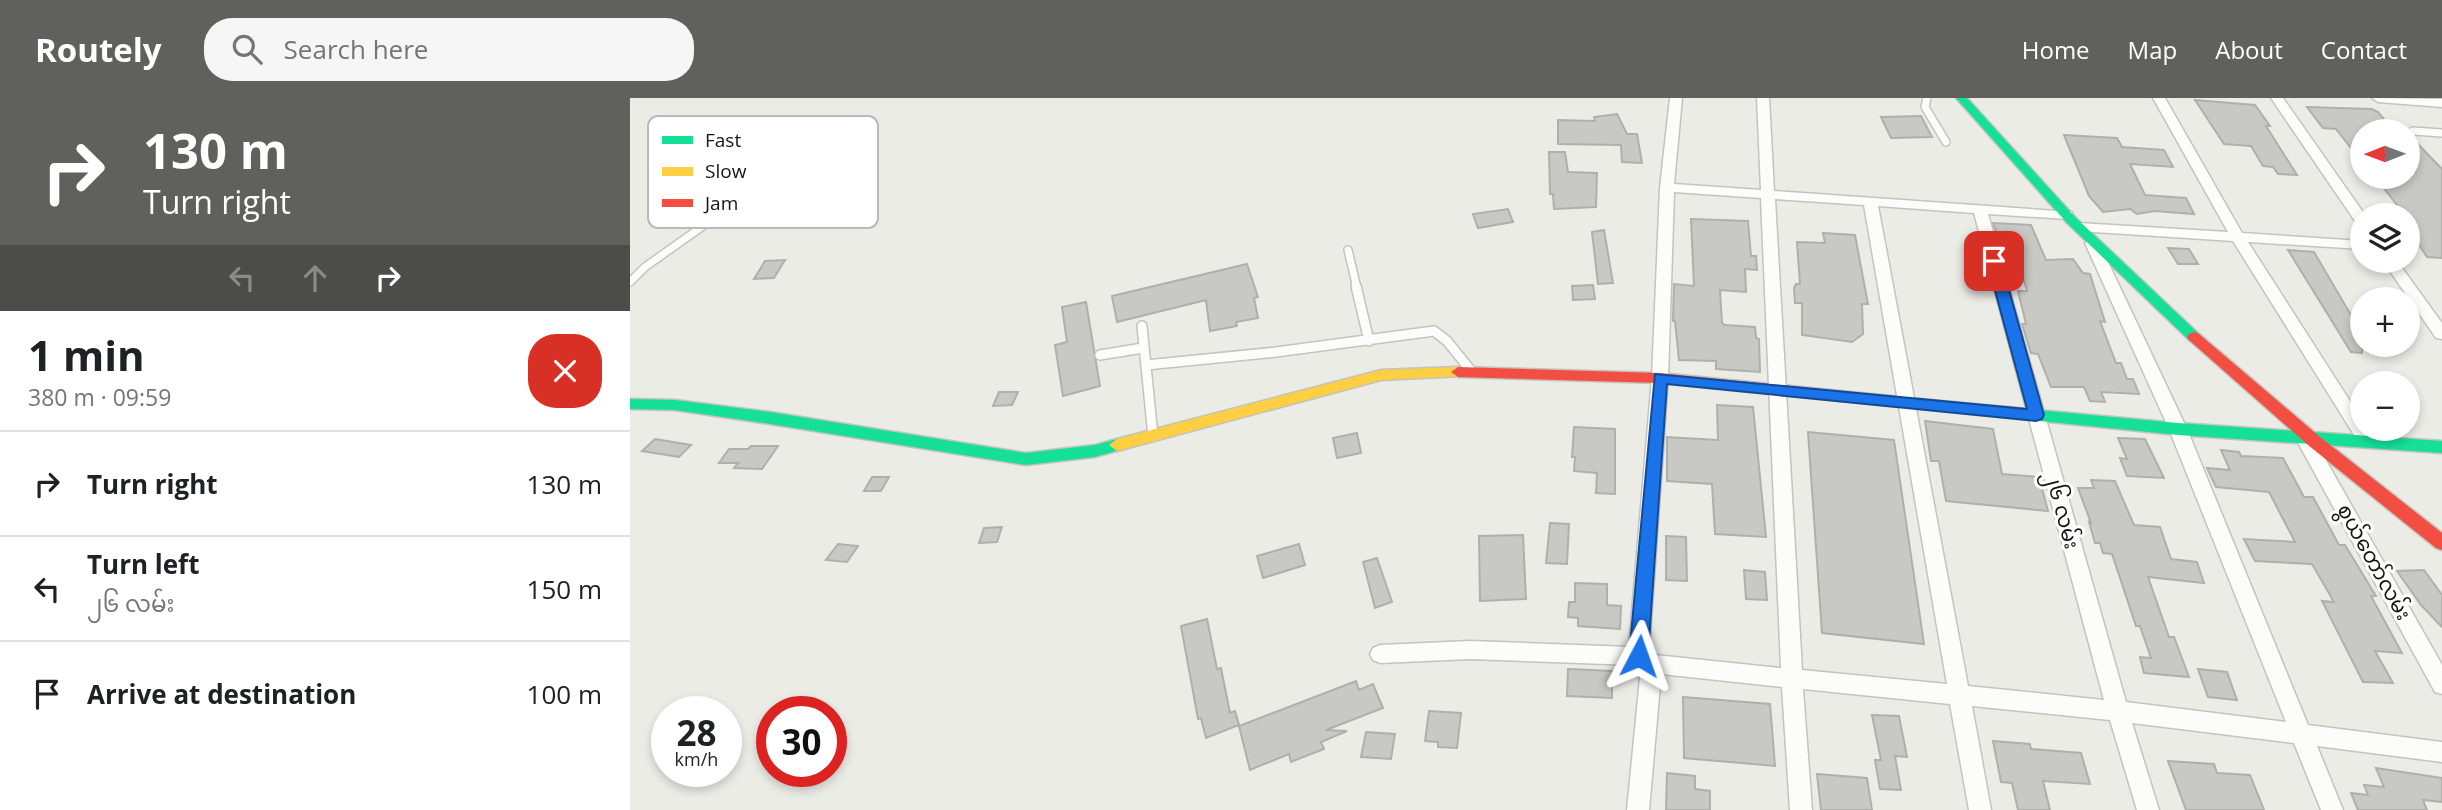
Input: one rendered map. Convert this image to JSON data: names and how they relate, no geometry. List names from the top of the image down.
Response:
{
  "streets": {
    "street": ["၂၆ လမ်း", "စွယ်တော်လမ်း"]
  },
  "legend": ["Fast", "Slow", "Jam"],
  "north": "left",
  "page": {
    "header": "Routely",
    "search": "Search here",
    "nav": [
      "Home",
      "Map",
      "About",
      "Contact"
    ],
    "turn": ["130 m", "Turn right"],
    "map_buttons": ["+", "−"],
    "heading": ["1 min", "380 m · 09:59"],
    "list": [
      {
        "name": "Turn right",
        "value": "130 m"
      },
      {
        "name": "Turn left",
        "note": "၂၆ လမ်း",
        "value": "150 m"
      },
      {
        "name": "Arrive at destination",
        "value": "100 m"
      }
    ],
    "speed": "28 km/h",
    "limit": "30"
  }
}
